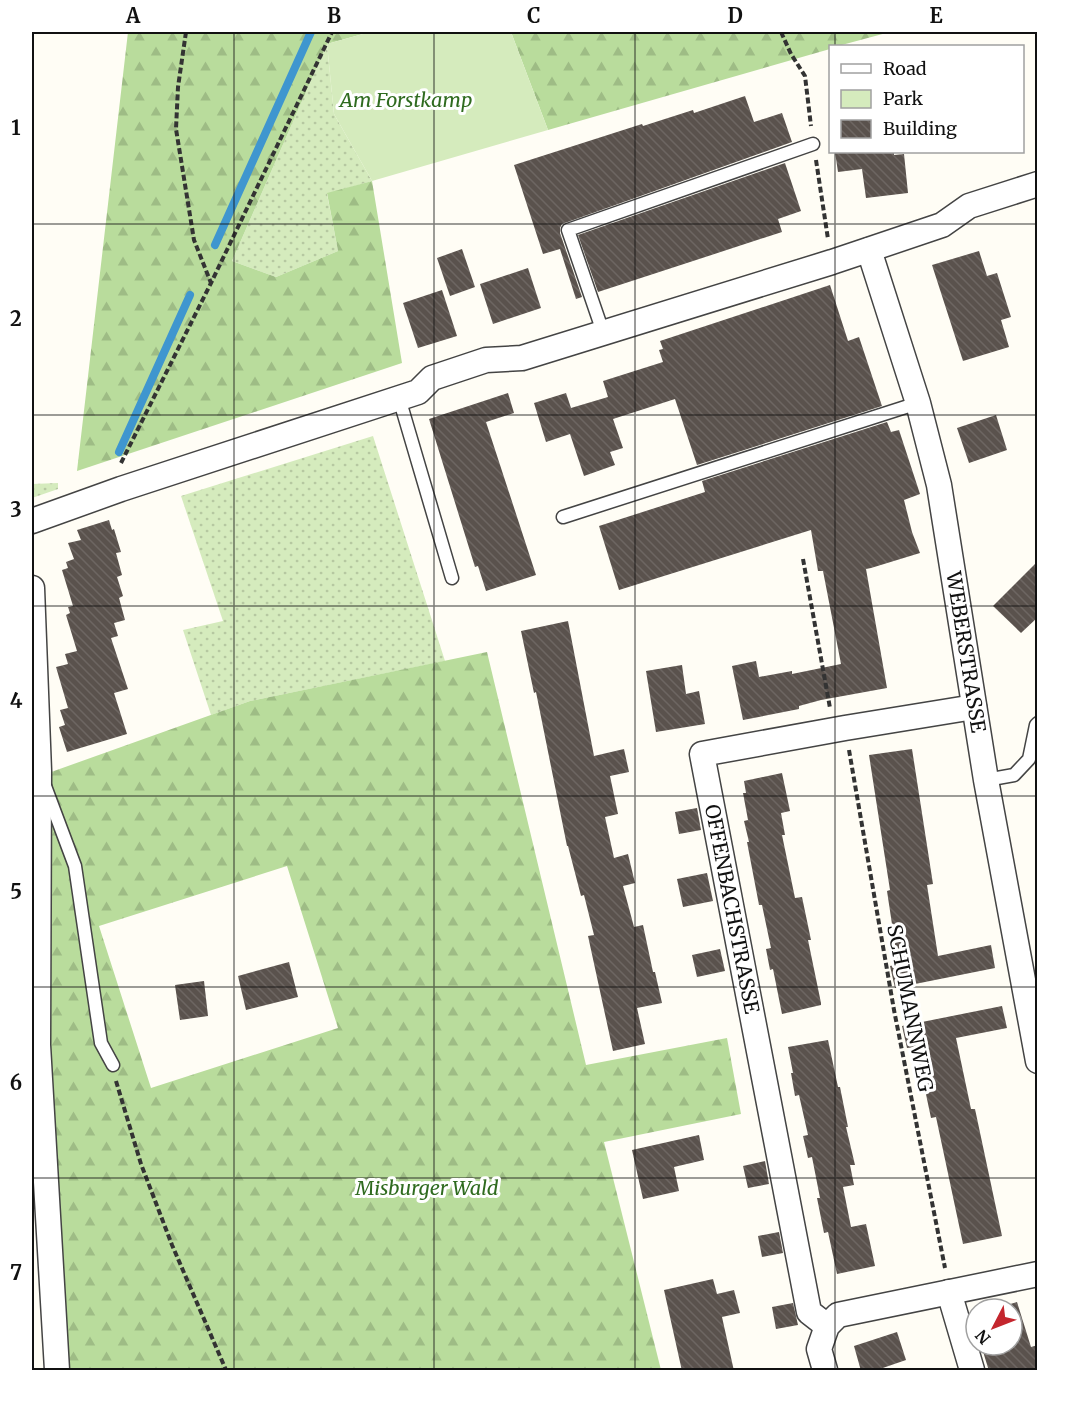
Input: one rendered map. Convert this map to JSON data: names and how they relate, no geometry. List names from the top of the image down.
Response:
{
  "streets": {
    "street": ["WEBERSTRASSE", "OFFENBACHSTRASSE"],
    "path": ["SCHUMANNWEG"]
  },
  "crossings": [
    ["WEBERSTRASSE", "OFFENBACHSTRASSE"],
    ["OFFENBACHSTRASSE", "SCHUMANNWEG"]
  ],
  "parks": ["Am Forstkamp", "Misburger Wald"],
  "legend": ["Road", "Park", "Building"],
  "north": "bottom left",
  "grid": {
    "columns": [
      "A",
      "B",
      "C",
      "D",
      "E"
    ],
    "rows": [
      "1",
      "2",
      "3",
      "4",
      "5",
      "6",
      "7"
    ]
  }
}
